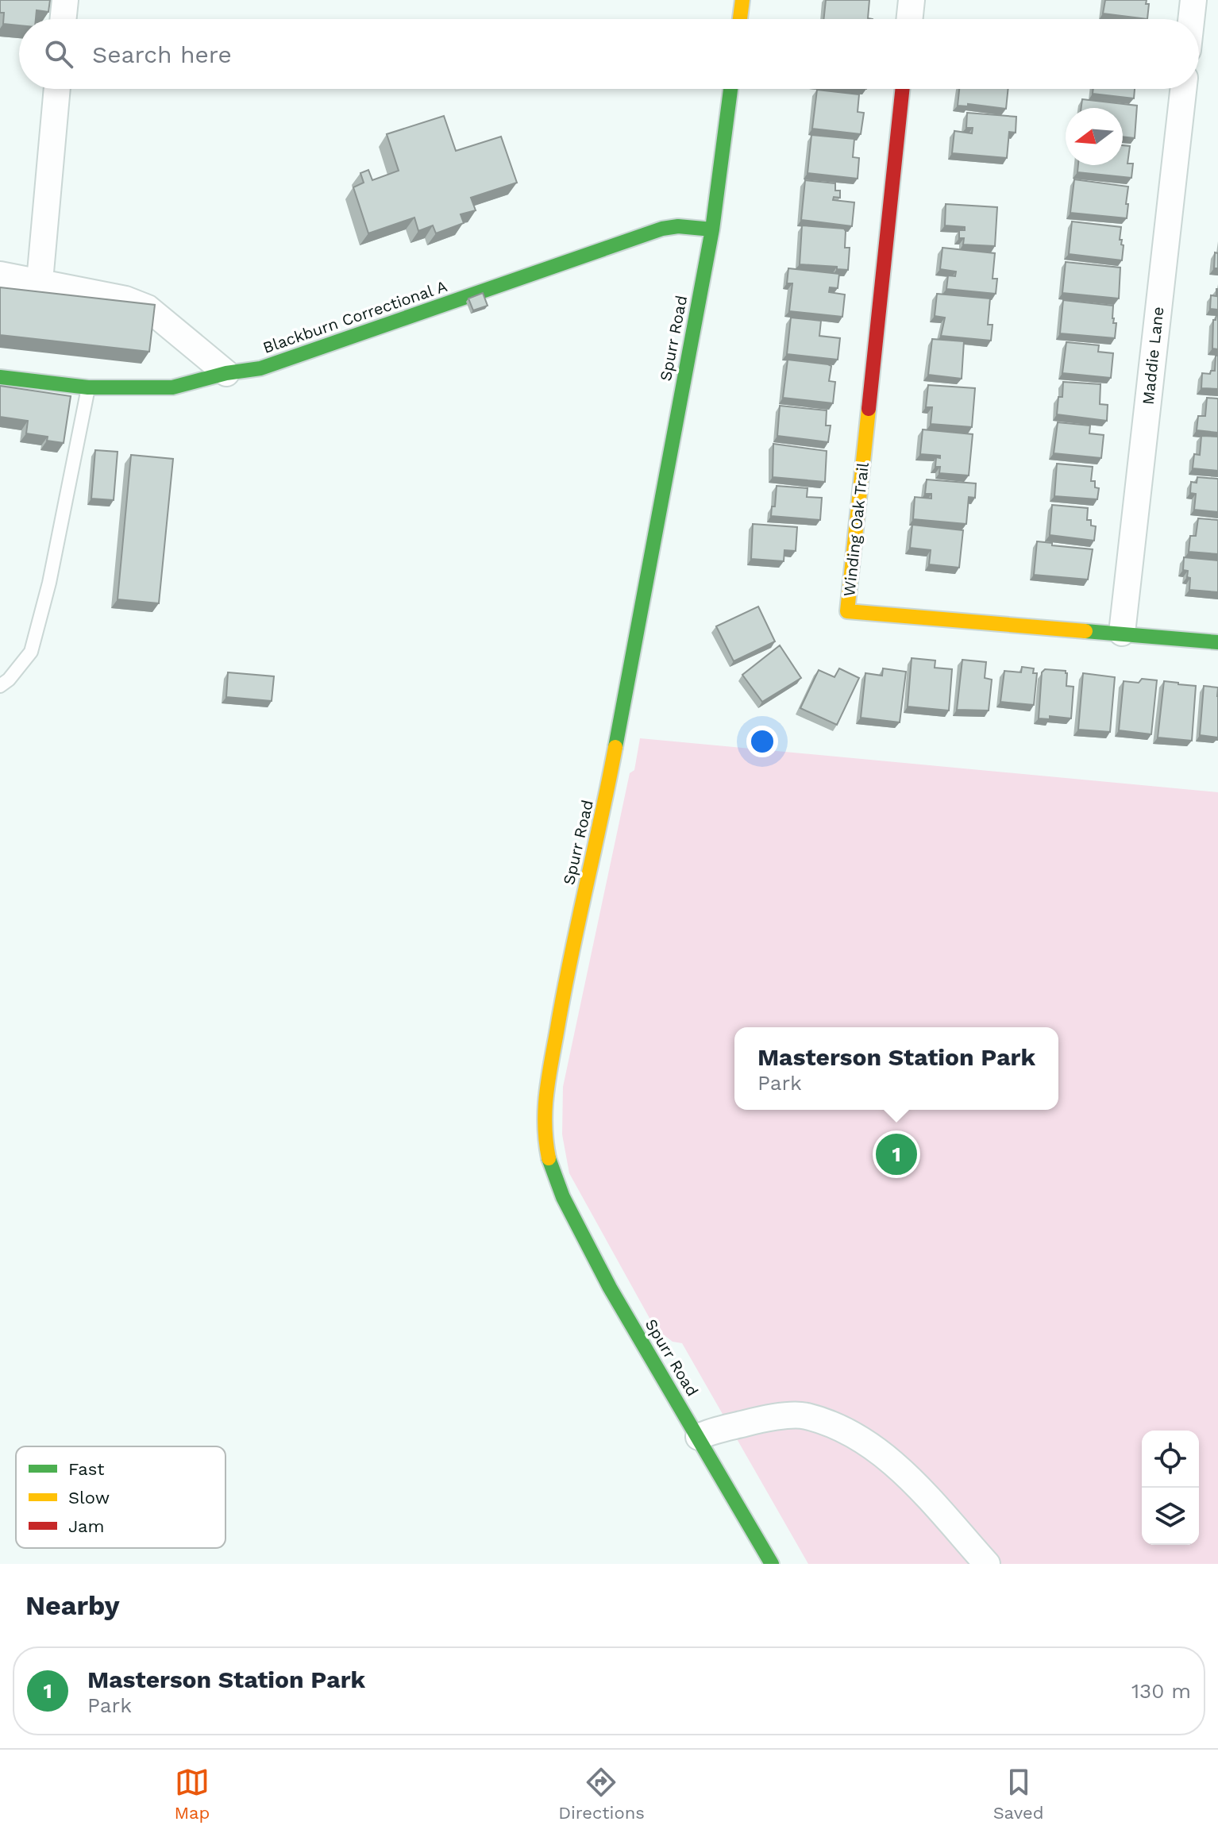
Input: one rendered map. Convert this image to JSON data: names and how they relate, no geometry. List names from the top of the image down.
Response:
{
  "streets": {
    "street": [
      "Blackburn Correctional A",
      "Spurr Road",
      "Maddie Lane",
      "Winding Oak Trail"
    ]
  },
  "crossings": [
    ["Blackburn Correctional A", "Spurr Road"],
    ["Maddie Lane", "Winding Oak Trail"]
  ],
  "legend": ["Fast", "Slow", "Jam"],
  "north": "left",
  "page": {
    "search": "Search here",
    "popup": ["Masterson Station Park", "Park"],
    "pins": "1",
    "heading": "Nearby",
    "list": [
      {
        "mark": "1",
        "name": "Masterson Station Park",
        "note": "Park",
        "value": "130 m"
      }
    ],
    "nav": ["Map", "Directions", "Saved"]
  }
}
